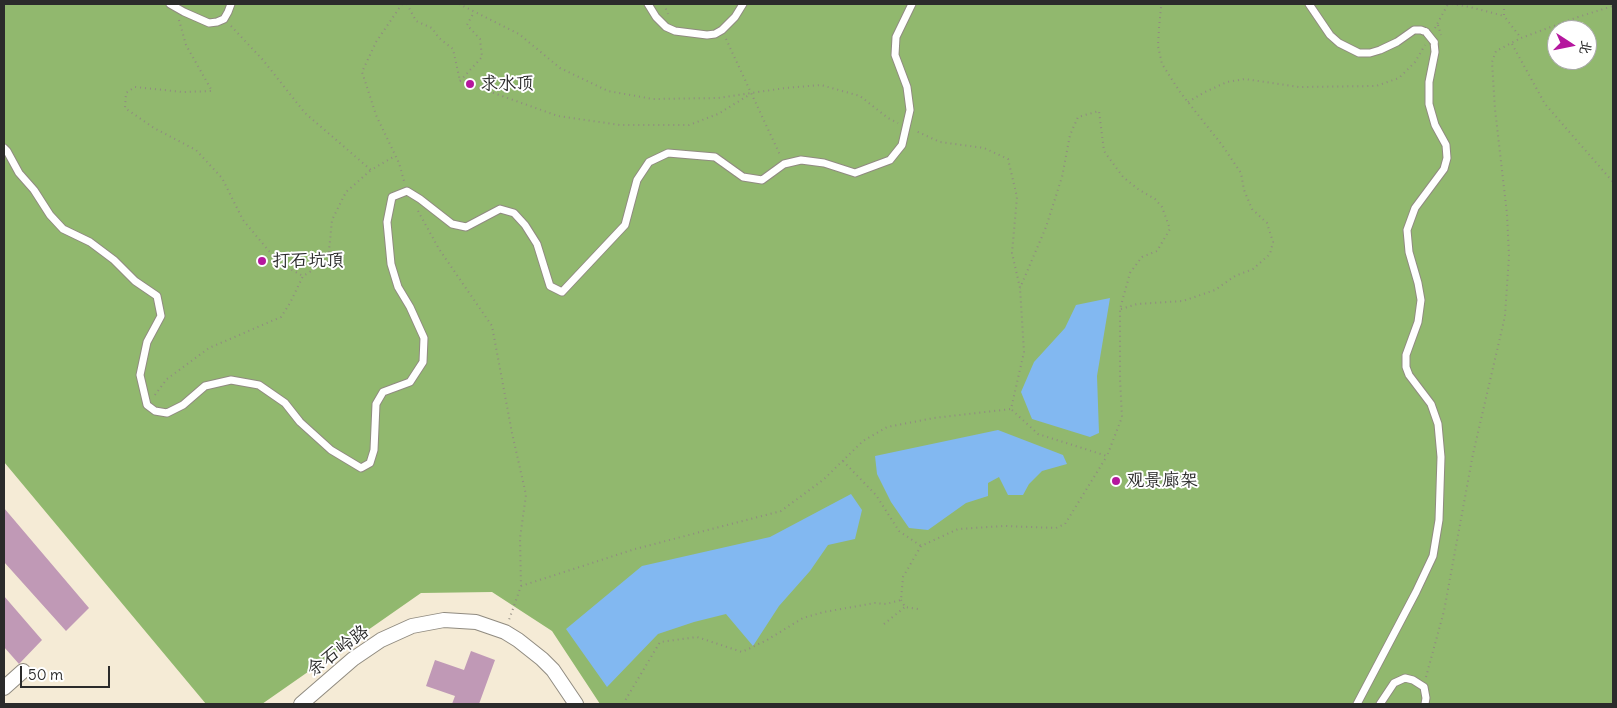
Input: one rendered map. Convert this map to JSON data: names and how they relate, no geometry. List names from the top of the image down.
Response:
{
  "streets": {
    "street": ["余石岭路"]
  },
  "places": ["求水顶", "打石坑頂", "观景廊架"],
  "scale_bar": "50 m",
  "north": "right"
}
